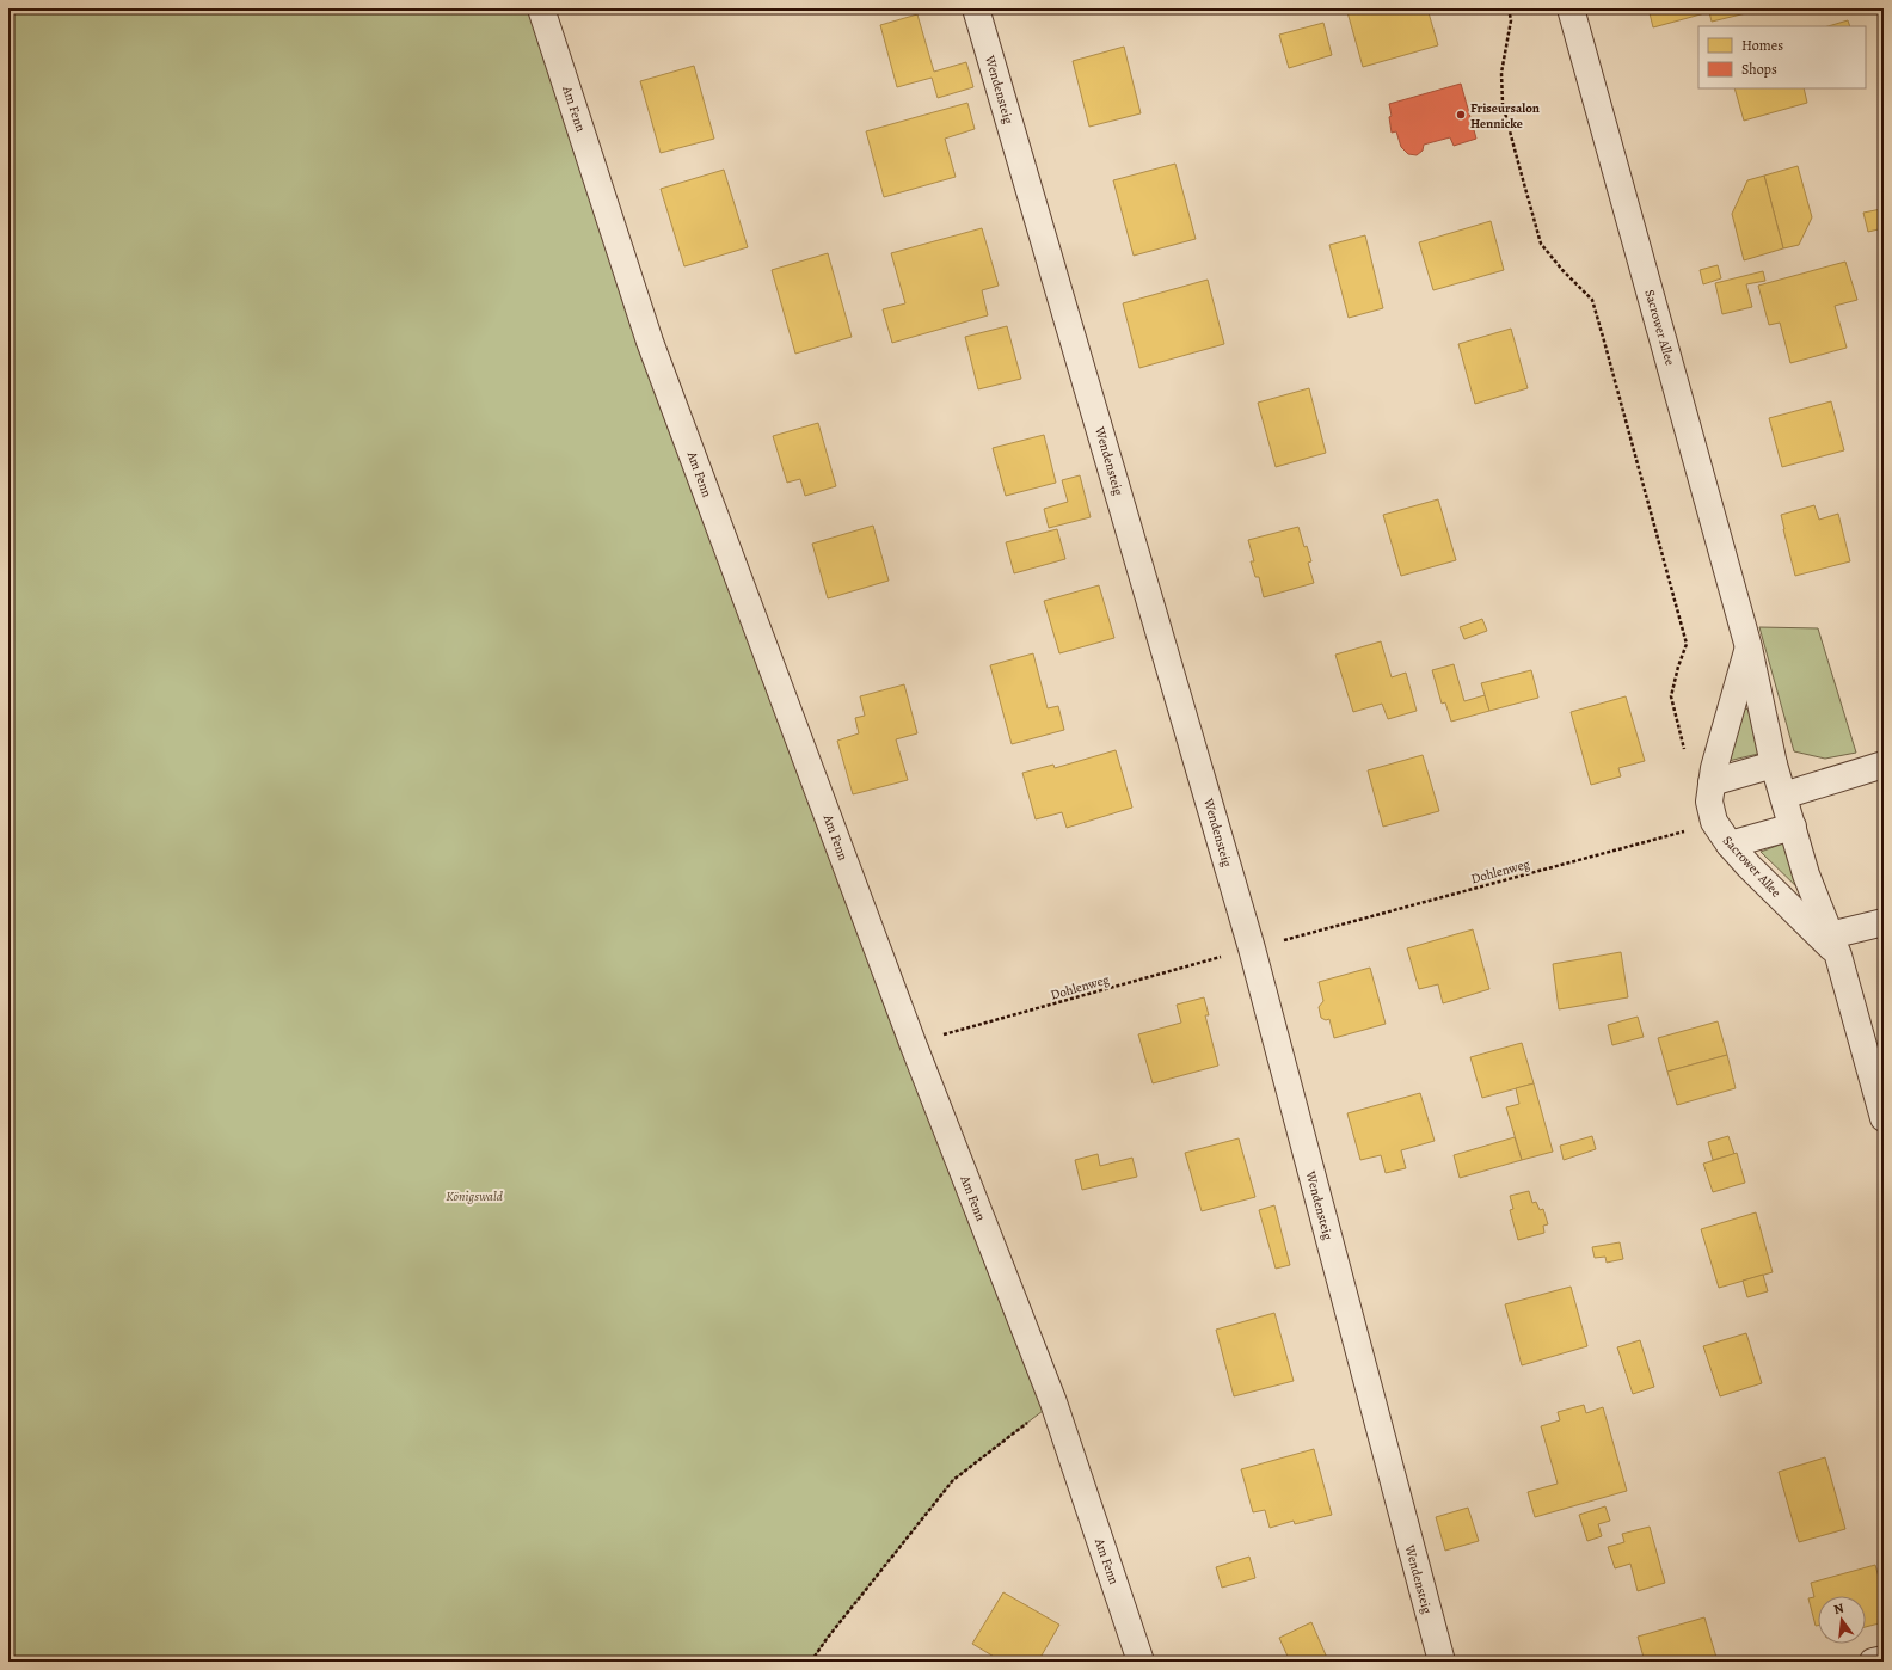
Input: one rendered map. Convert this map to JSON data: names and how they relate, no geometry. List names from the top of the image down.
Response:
{
  "streets": {
    "street": ["Wendensteig", "Am Fenn", "Sacrower Allee"],
    "path": ["Dohlenweg"]
  },
  "crossings": [
    ["Wendensteig", "Dohlenweg"],
    ["Am Fenn", "Dohlenweg"],
    ["Sacrower Allee", "Dohlenweg"]
  ],
  "parks": ["Königswald"],
  "places": ["Friseursalon Hennicke"],
  "legend": ["Homes", "Shops"],
  "north": "top"
}
